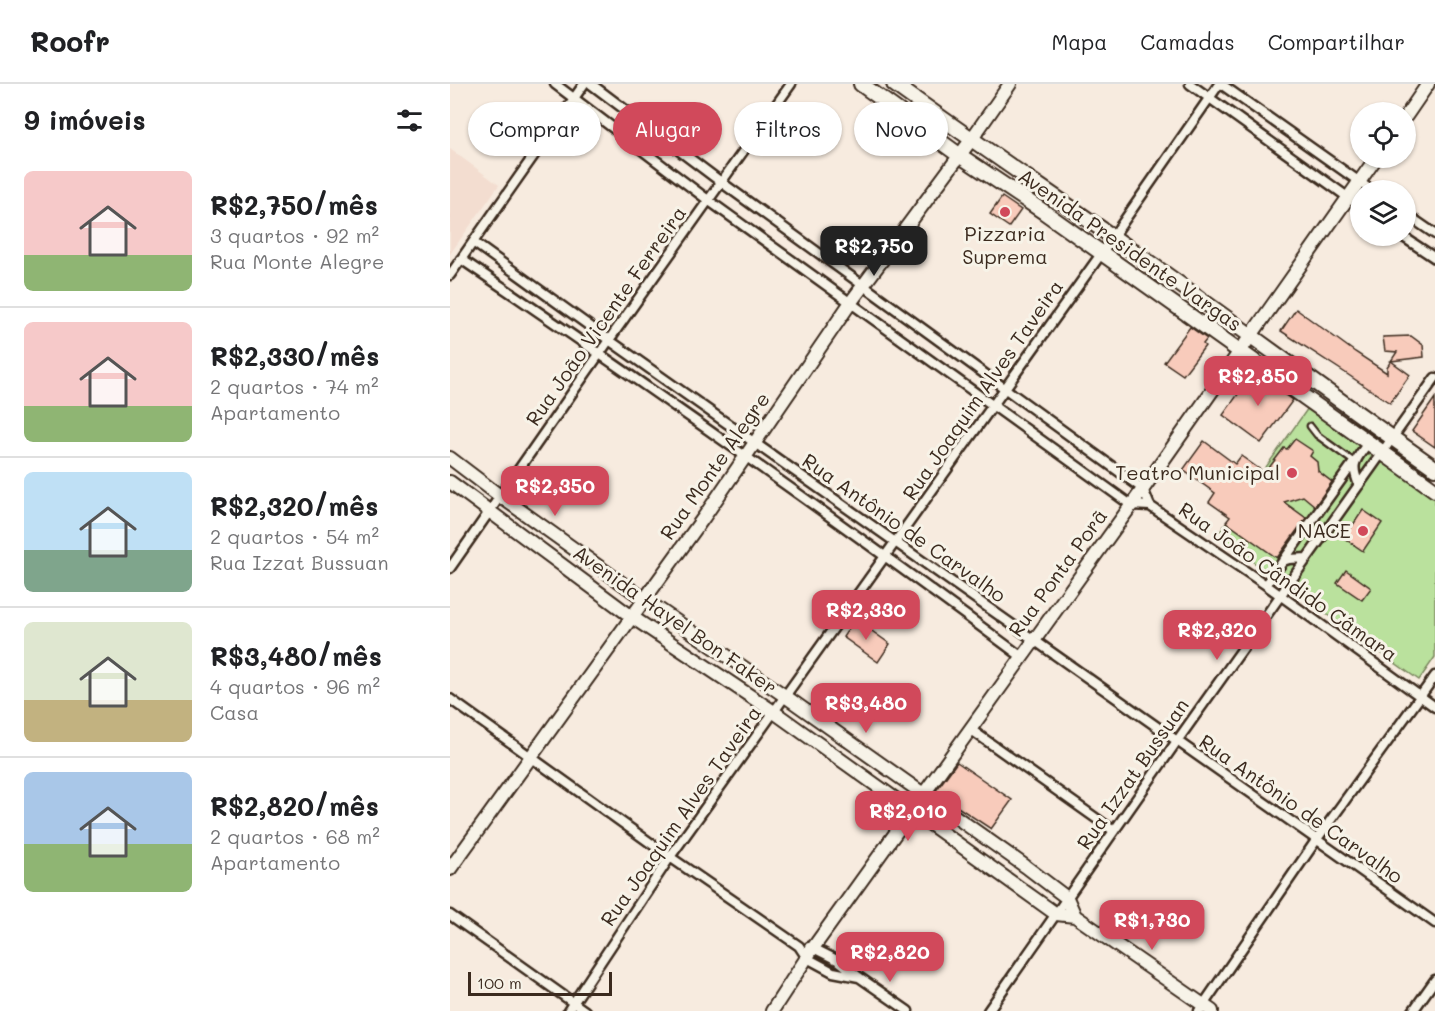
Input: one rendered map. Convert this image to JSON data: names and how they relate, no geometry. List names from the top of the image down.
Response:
{
  "streets": {
    "main road": ["Avenida Presidente Vargas"],
    "street": [
      "Rua João Vicente Ferreira",
      "Rua Joaquim Alves Taveira",
      "Rua Monte Alegre",
      "Rua Antônio de Carvalho",
      "Rua Ponta Porã",
      "Rua João Cândido Câmara",
      "Avenida Hayel Bon Faker",
      "Rua Izzat Bussuan"
    ]
  },
  "crossings": [
    ["Avenida Presidente Vargas", "Rua Joaquim Alves Taveira"],
    ["Avenida Presidente Vargas", "Rua Monte Alegre"],
    ["Avenida Presidente Vargas", "Rua Ponta Porã"],
    ["Avenida Presidente Vargas", "Rua Izzat Bussuan"],
    ["Rua João Vicente Ferreira", "Rua Antônio de Carvalho"],
    ["Rua João Vicente Ferreira", "Avenida Hayel Bon Faker"],
    ["Rua Joaquim Alves Taveira", "Rua Antônio de Carvalho"],
    ["Rua Joaquim Alves Taveira", "Avenida Hayel Bon Faker"],
    ["Rua Monte Alegre", "Rua Antônio de Carvalho"],
    ["Rua Monte Alegre", "Avenida Hayel Bon Faker"],
    ["Rua Antônio de Carvalho", "Rua Ponta Porã"],
    ["Rua Antônio de Carvalho", "Rua Izzat Bussuan"],
    ["Rua Ponta Porã", "Rua João Cândido Câmara"],
    ["Rua Ponta Porã", "Avenida Hayel Bon Faker"],
    ["Rua João Cândido Câmara", "Rua Izzat Bussuan"],
    ["Avenida Hayel Bon Faker", "Rua Izzat Bussuan"]
  ],
  "places": ["Pizzaria Suprema", "Teatro Municipal", "NACE"],
  "scale_bar": "100 m",
  "page": {
    "header": "Roofr",
    "nav": ["Mapa", "Camadas", "Compartilhar"],
    "heading": "9 imóveis",
    "chip": [
      "Comprar",
      "Alugar",
      "Filtros",
      "Novo"
    ],
    "list": [
      {
        "name": "R$2,750/mês",
        "note": "3 quartos · 92 m² · Rua Monte Alegre"
      },
      {
        "name": "R$2,330/mês",
        "note": "2 quartos · 74 m² · Apartamento"
      },
      {
        "name": "R$2,320/mês",
        "note": "2 quartos · 54 m² · Rua Izzat Bussuan"
      },
      {
        "name": "R$3,480/mês",
        "note": "4 quartos · 96 m² · Casa"
      },
      {
        "name": "R$2,820/mês",
        "note": "2 quartos · 68 m² · Apartamento"
      }
    ],
    "price": [
      "R$2,750",
      "R$2,850",
      "R$2,350",
      "R$2,330",
      "R$2,320",
      "R$3,480",
      "R$2,010",
      "R$1,730",
      "R$2,820"
    ],
    "scale": "100 m"
  }
}
